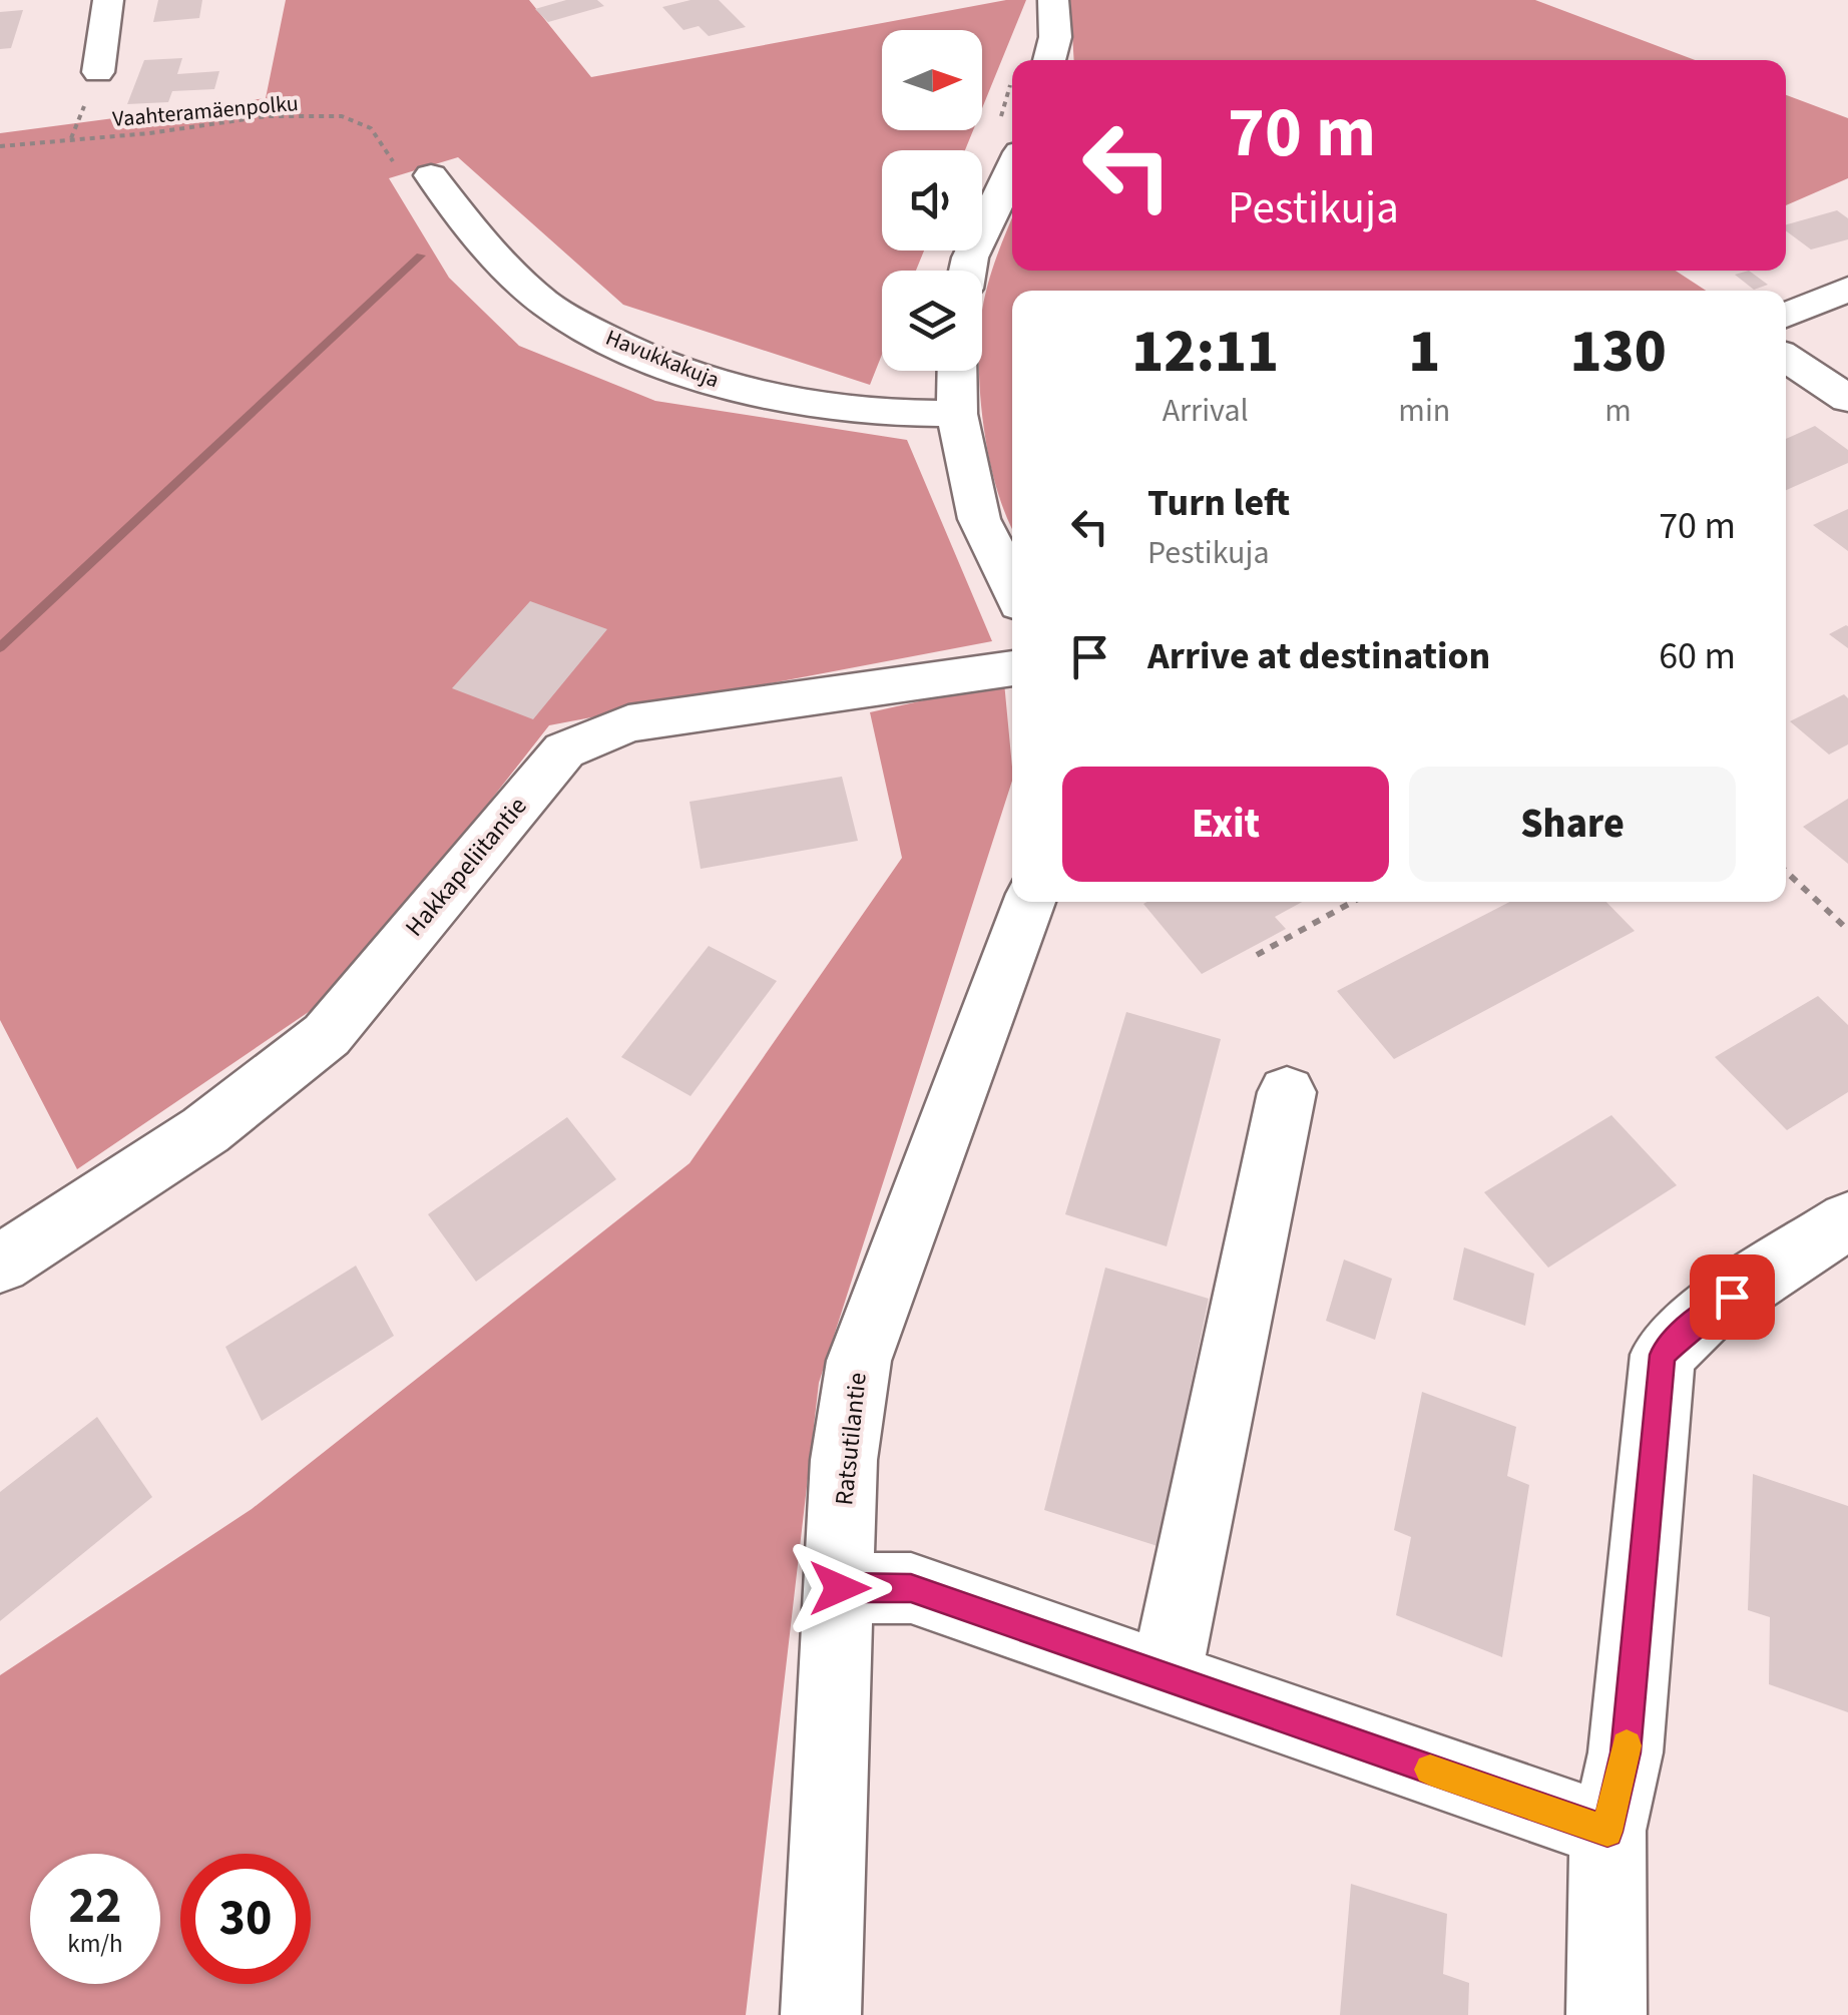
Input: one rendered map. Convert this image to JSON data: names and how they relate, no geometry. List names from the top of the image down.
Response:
{
  "streets": {
    "street": ["Havukkakuja", "Hakkapeliitantie", "Ratsutilantie"],
    "path": ["Vaahteramäenpolku"]
  },
  "north": "right",
  "page": {
    "turn": ["70 m", "Pestikuja"],
    "eta": [
      "12:11",
      "Arrival",
      "1",
      "min",
      "130",
      "m"
    ],
    "list": [
      {
        "name": "Turn left",
        "note": "Pestikuja",
        "value": "70 m"
      },
      {
        "name": "Arrive at destination",
        "value": "60 m"
      }
    ],
    "buttons": ["Exit", "Share"],
    "speed": "22 km/h",
    "limit": "30"
  }
}
